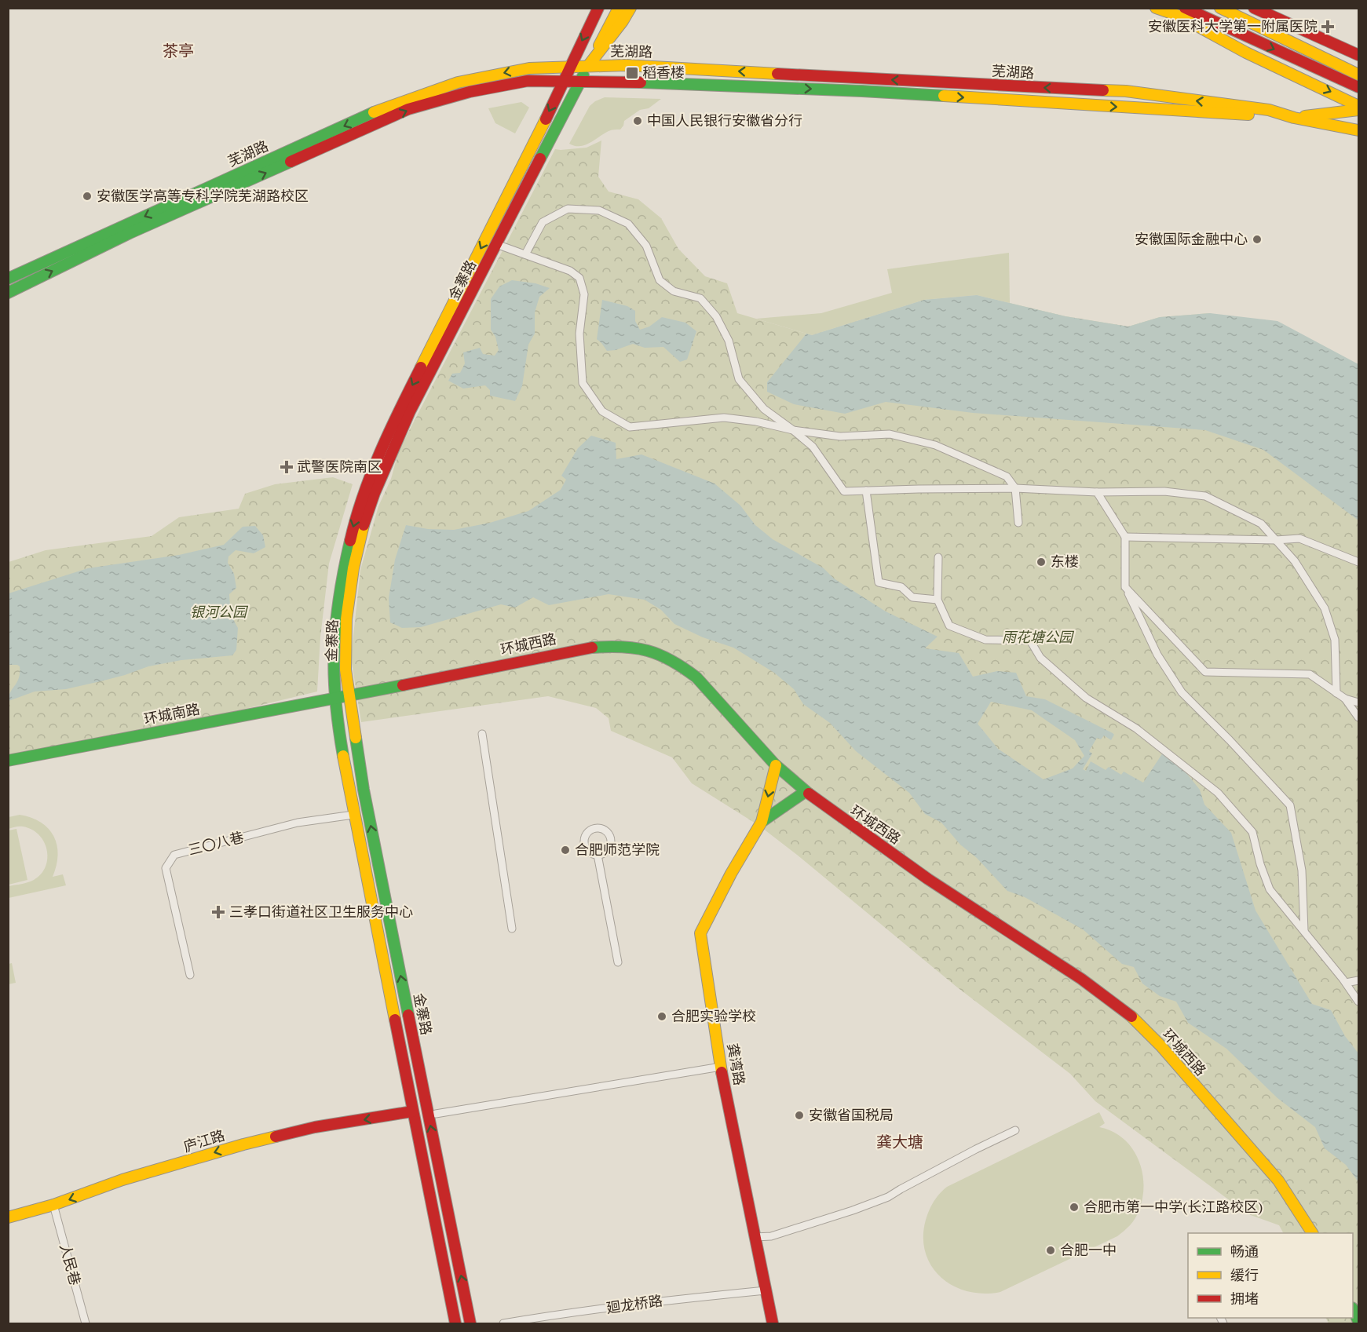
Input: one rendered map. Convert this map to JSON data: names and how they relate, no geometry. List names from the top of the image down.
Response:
{
  "streets": {
    "main road": [
      "芜湖路",
      "金寨路",
      "环城西路",
      "环城南路",
      "龚湾路",
      "庐江路"
    ],
    "street": ["三〇八巷", "人民巷", "廻龙桥路"]
  },
  "crossings": [
    ["芜湖路", "金寨路"],
    ["金寨路", "环城西路"],
    ["金寨路", "环城南路"],
    ["金寨路", "三〇八巷"],
    ["金寨路", "庐江路"],
    ["环城西路", "环城南路"],
    ["龚湾路", "廻龙桥路"],
    ["庐江路", "人民巷"]
  ],
  "one_way": ["庐江路"],
  "districts": ["茶亭", "龚大塘"],
  "parks": ["银河公园", "雨花塘公园"],
  "places": {
    "health": ["安徽医科大学第一附属医院", "武警医院南区", "三孝口街道社区卫生服务中心"],
    "transit": ["稻香楼"],
    "other": [
      "中国人民银行安徽省分行",
      "安徽医学高等专科学院芜湖路校区",
      "安徽国际金融中心",
      "东楼",
      "合肥师范学院",
      "合肥实验学校",
      "安徽省国税局",
      "合肥市第一中学(长江路校区)",
      "合肥一中"
    ]
  },
  "legend": ["畅通", "缓行", "拥堵"]
}
